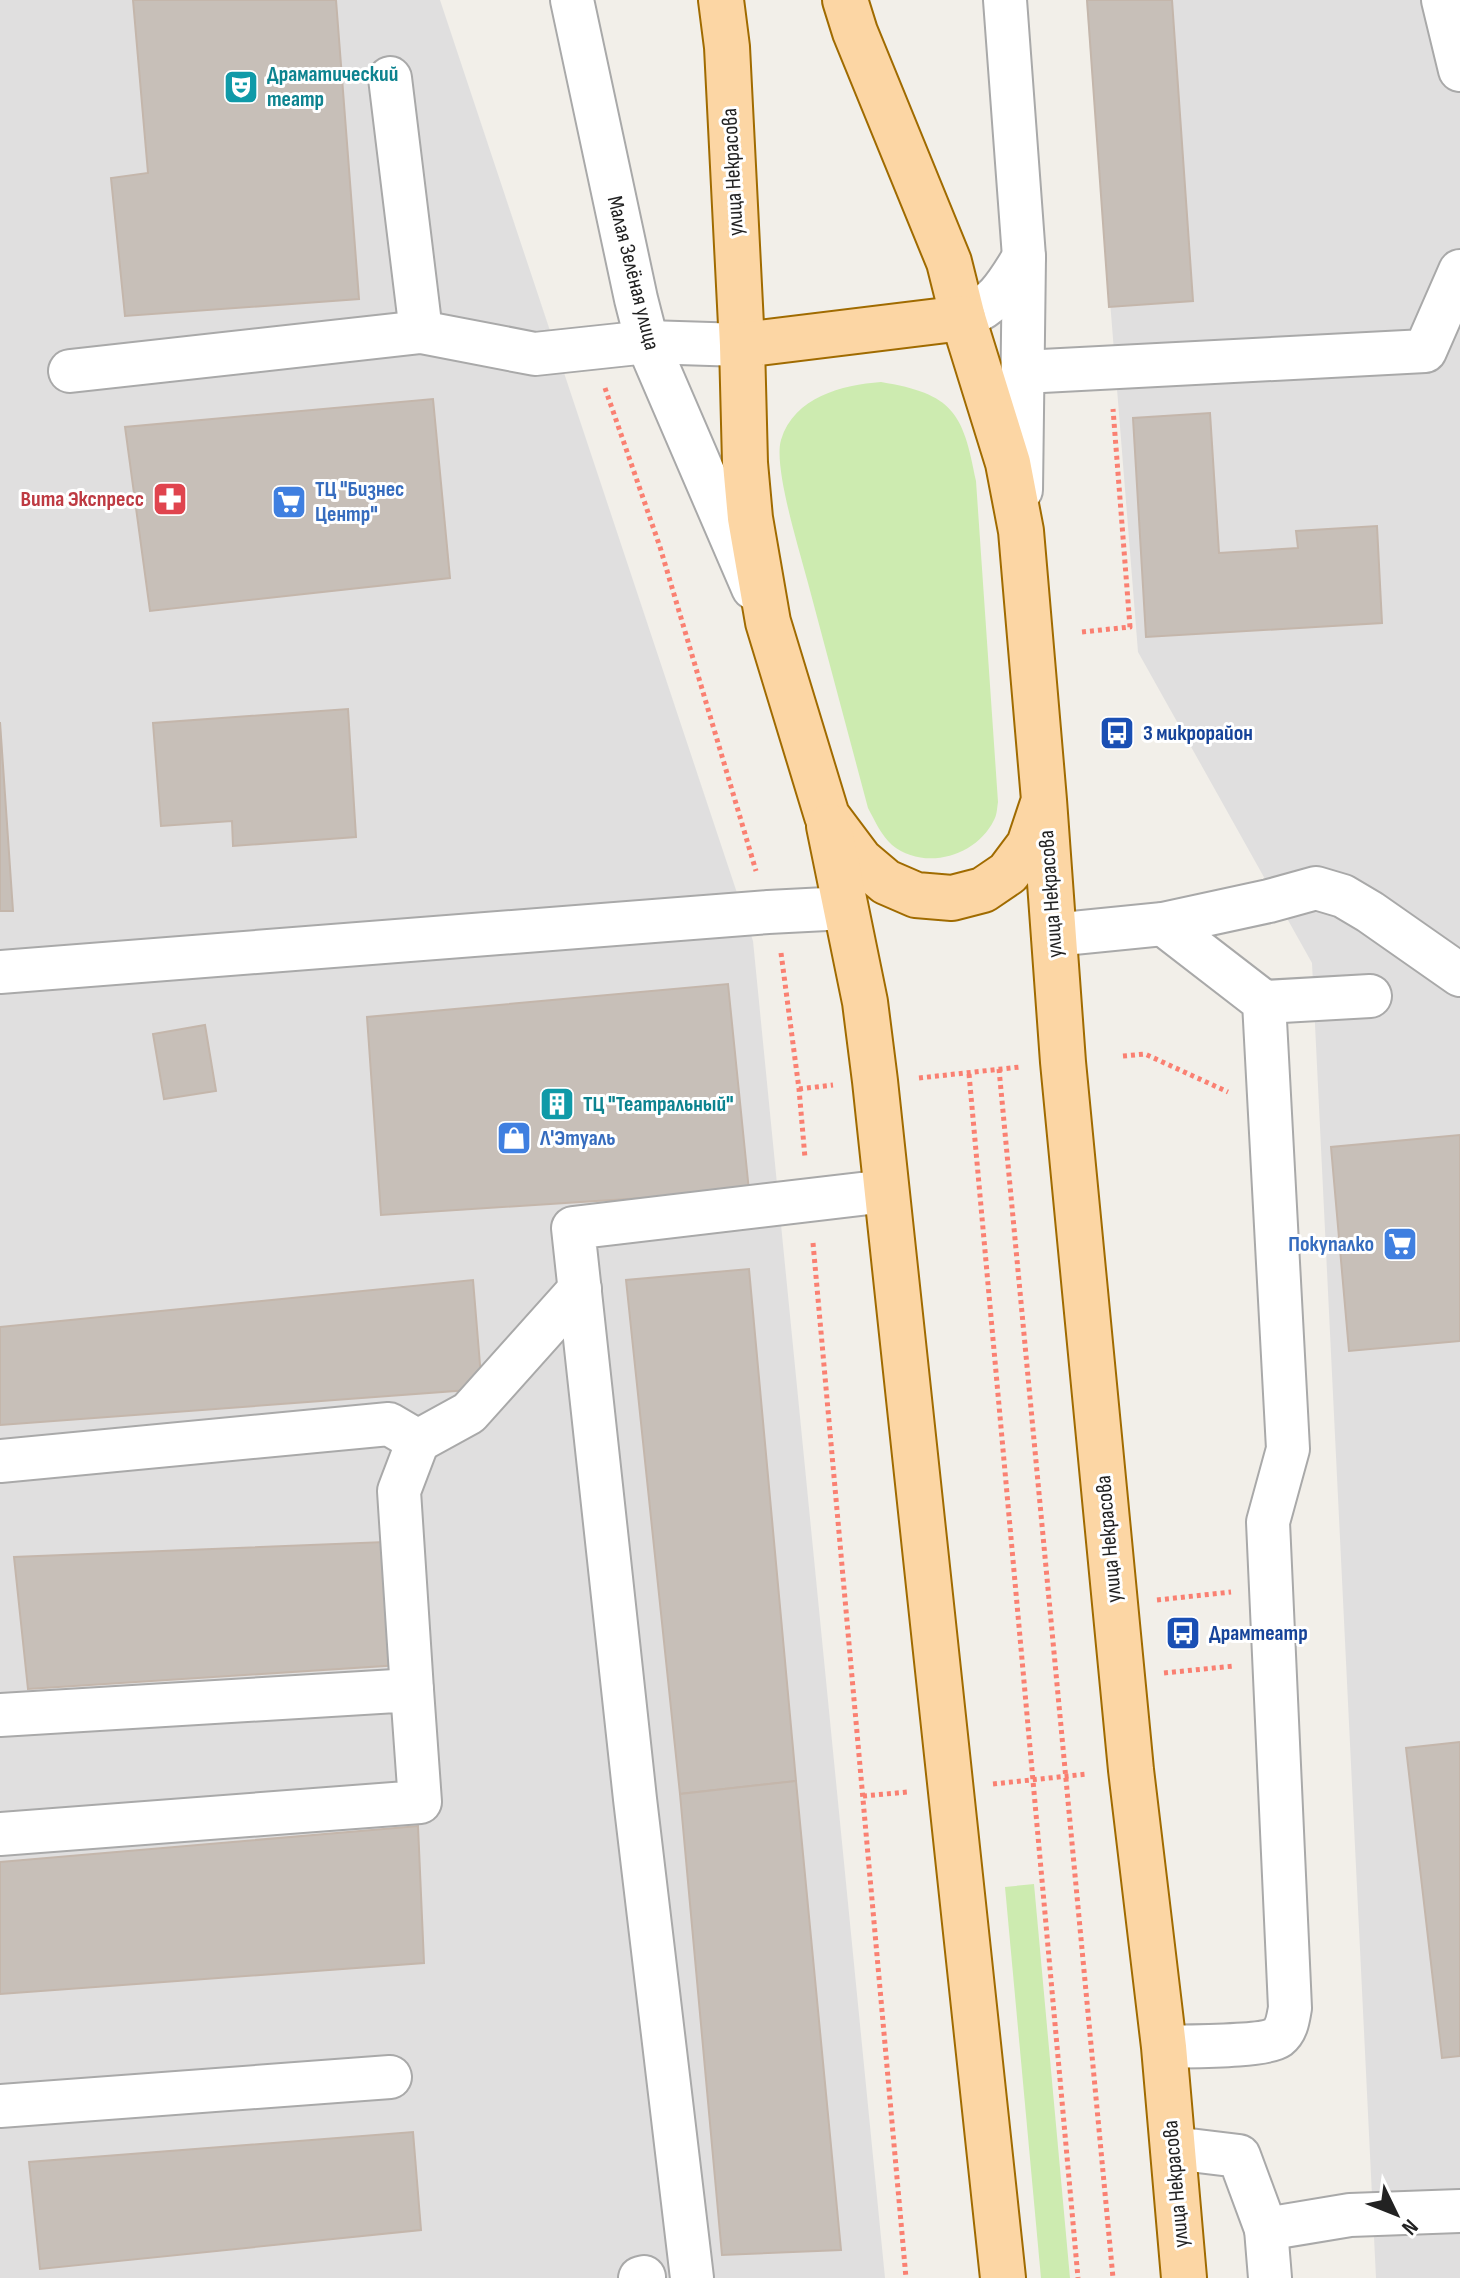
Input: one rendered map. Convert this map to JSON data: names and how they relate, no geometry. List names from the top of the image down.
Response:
{
  "streets": {
    "main road": ["улица Некрасова"],
    "street": ["Малая Зелёная улица"]
  },
  "crossings": [
    ["улица Некрасова", "Малая Зелёная улица"]
  ],
  "places": {
    "theatre": ["Драматический театр"],
    "pharmacy": ["Вита Экспресс"],
    "supermarket": ["ТЦ \"Бизнес Центр\"", "Покупалко"],
    "bus stop": ["3 микрорайон", "Драмтеатр"],
    "building": ["ТЦ \"Театральный\""],
    "shop": ["Л'Этуаль"]
  },
  "north": "bottom right"
}
